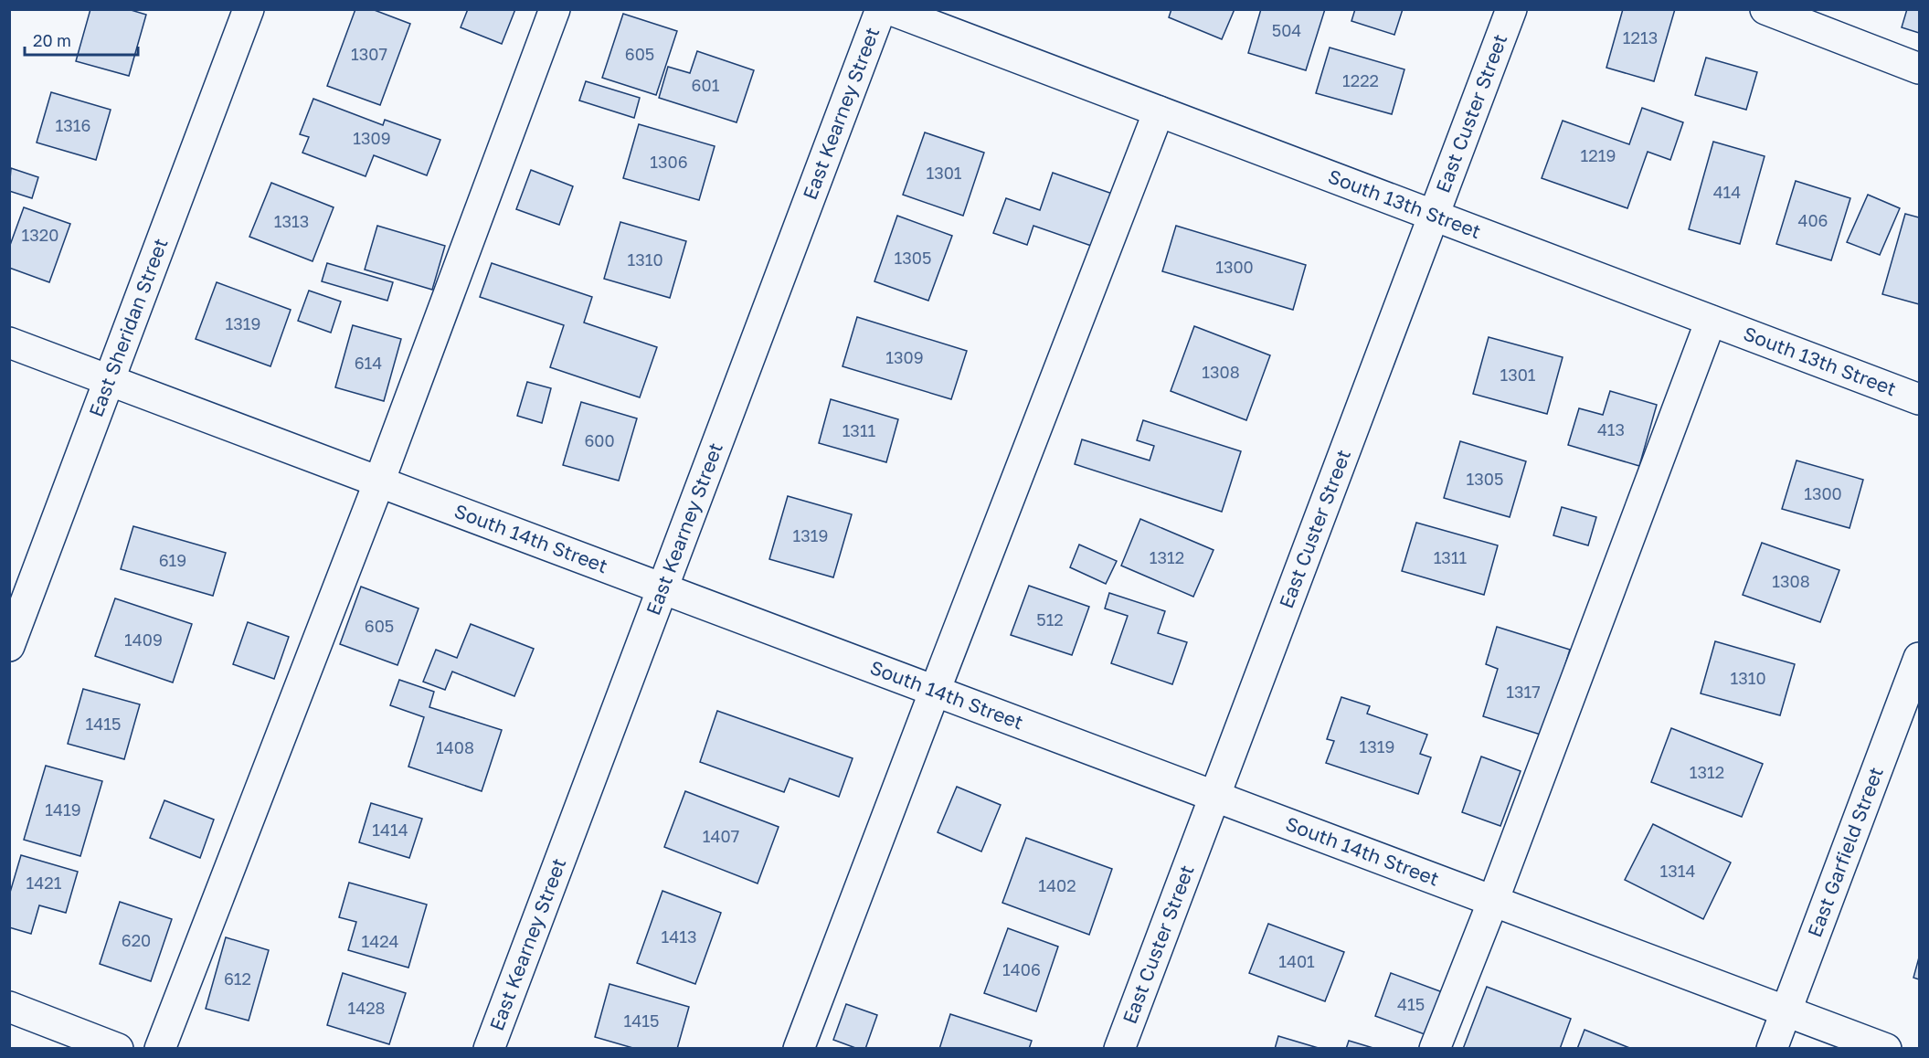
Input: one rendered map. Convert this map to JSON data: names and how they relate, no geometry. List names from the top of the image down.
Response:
{
  "streets": {
    "street": [
      "East Kearney Street",
      "East Custer Street",
      "South 13th Street",
      "East Sheridan Street",
      "South 14th Street",
      "East Garfield Street"
    ]
  },
  "crossings": [
    ["East Kearney Street", "South 14th Street"],
    ["East Custer Street", "South 13th Street"],
    ["East Custer Street", "South 14th Street"],
    ["East Sheridan Street", "South 14th Street"],
    ["South 14th Street", "East Garfield Street"]
  ],
  "house_numbers": [
    "504",
    "1213",
    "1307",
    "605",
    "1222",
    "601",
    "1316",
    "1309",
    "1219",
    "1306",
    "1301",
    "414",
    "406",
    "1313",
    "1320",
    "1305",
    "1310",
    "1300",
    "1319",
    "1309",
    "614",
    "1308",
    "1301",
    "413",
    "1311",
    "600",
    "1305",
    "1300",
    "1319",
    "1312",
    "1311",
    "619",
    "1308",
    "512",
    "605",
    "1409",
    "1310",
    "1317",
    "1415",
    "1319",
    "1408",
    "1312",
    "1419",
    "1414",
    "1407",
    "1314",
    "1421",
    "1402",
    "1413",
    "620",
    "1424",
    "1401",
    "1406",
    "612",
    "415",
    "1428",
    "1415"
  ],
  "scale_bar": "20 m"
}
